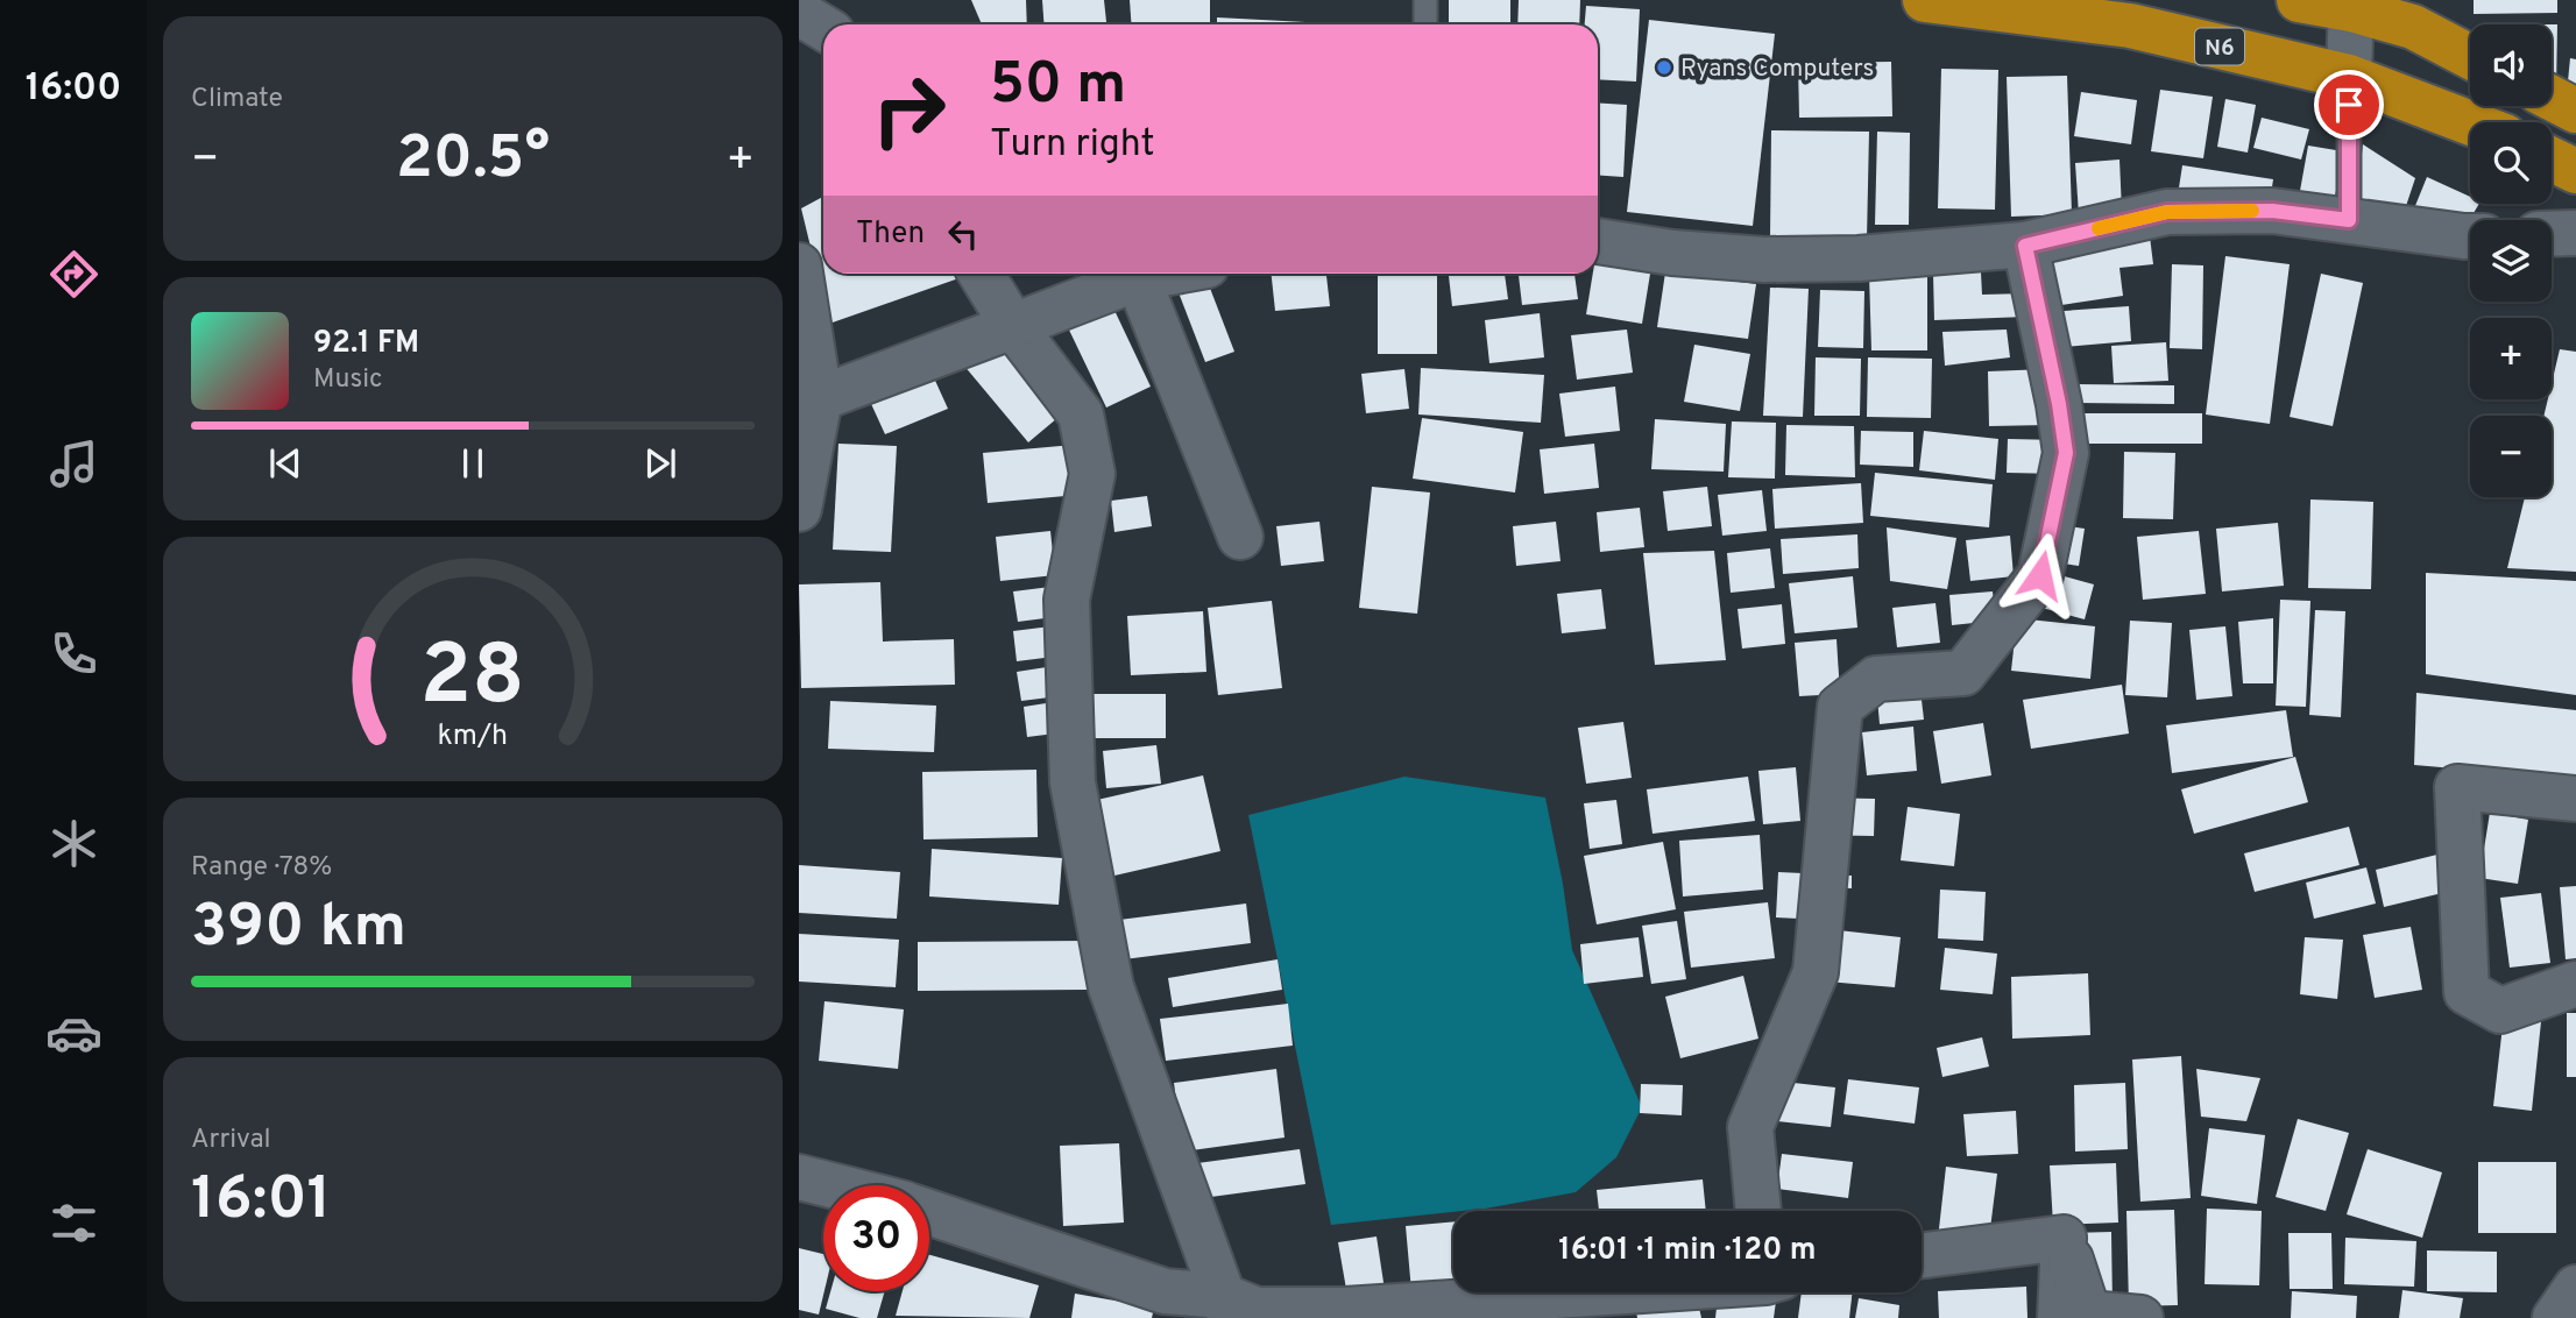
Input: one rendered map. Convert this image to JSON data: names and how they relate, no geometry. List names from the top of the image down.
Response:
{
  "streets": {
    "highway": ["N6"]
  },
  "places": ["Ryans Computers"],
  "page": {
    "tabs": "16:00",
    "tile": [
      "Climate",
      ["Range · 78%", "390 km"],
      ["Arrival", "16:01"]
    ],
    "map_buttons": ["+", "−"],
    "turn": ["50 m", "Turn right"],
    "heat": ["−", "20.5°", "+"],
    "then": "Then",
    "song": ["92.1 FM", "Music"],
    "limit": "30",
    "trip": "16:01 · 1 min · 120 m",
    "gauge": ["28", "km/h"]
  }
}
